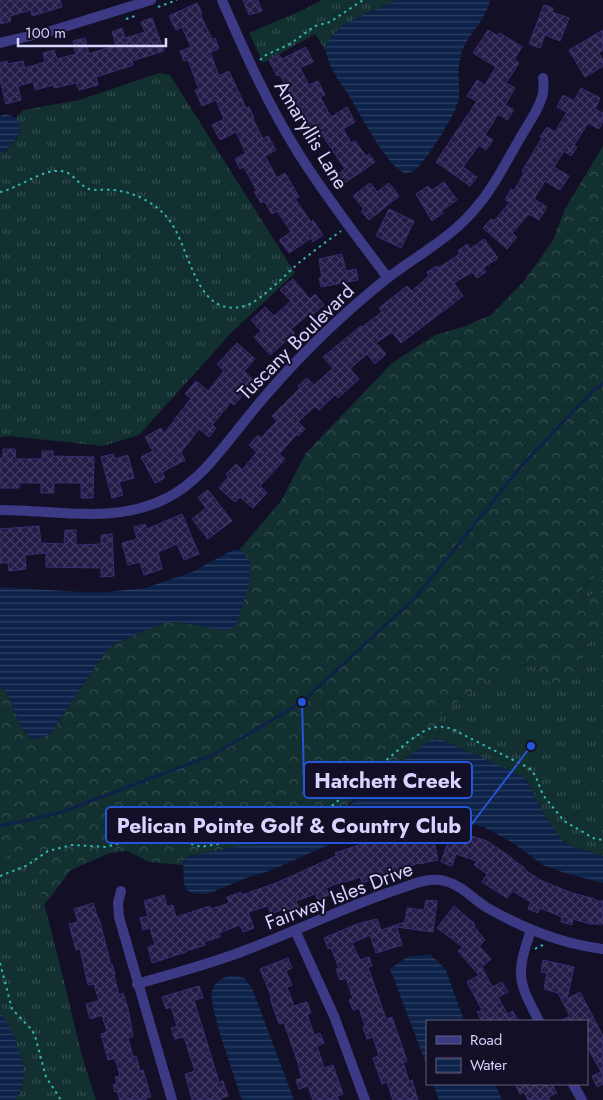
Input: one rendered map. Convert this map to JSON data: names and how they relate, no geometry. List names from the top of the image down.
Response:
{
  "streets": {
    "street": ["Amaryllis Lane", "Tuscany Boulevard", "Fairway Isles Drive"]
  },
  "crossings": [
    ["Amaryllis Lane", "Tuscany Boulevard"]
  ],
  "places": ["Hatchett Creek", "Pelican Pointe Golf & Country Club"],
  "legend": ["Road", "Water"],
  "scale_bar": "100 m"
}
